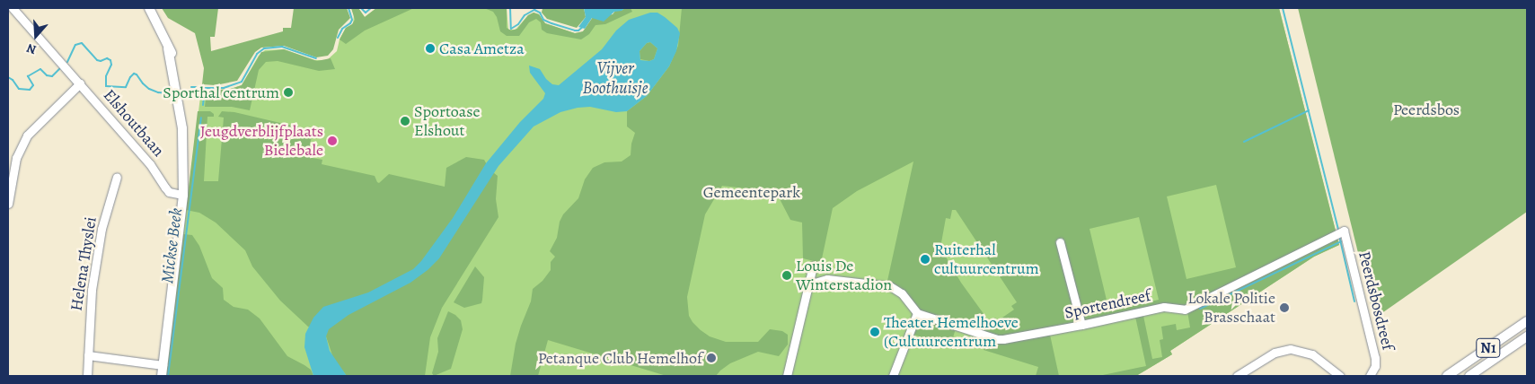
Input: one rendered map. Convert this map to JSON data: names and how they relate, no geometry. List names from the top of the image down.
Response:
{
  "streets": {
    "main road": ["Elshoutbaan", "N1"],
    "street": ["Helena Thyslei", "Peerdsbosdreef", "Sportendreef"]
  },
  "crossings": [
    ["Peerdsbosdreef", "Sportendreef"]
  ],
  "water": ["Vijver Boothuisje", "Mickse Beek"],
  "parks": ["Peerdsbos", "Gemeentepark"],
  "places": [
    "Casa Ametza",
    "Sporthal centrum",
    "Sportoase Elshout",
    "Jeugdverblijfplaats Bielebale",
    "Ruiterhal cultuurcentrum",
    "Louis De Winterstadion",
    "Lokale Politie Brasschaat",
    "Theater Hemelhoeve (Cultuurcentrum",
    "Petanque Club Hemelhof"
  ],
  "north": "bottom"
}
